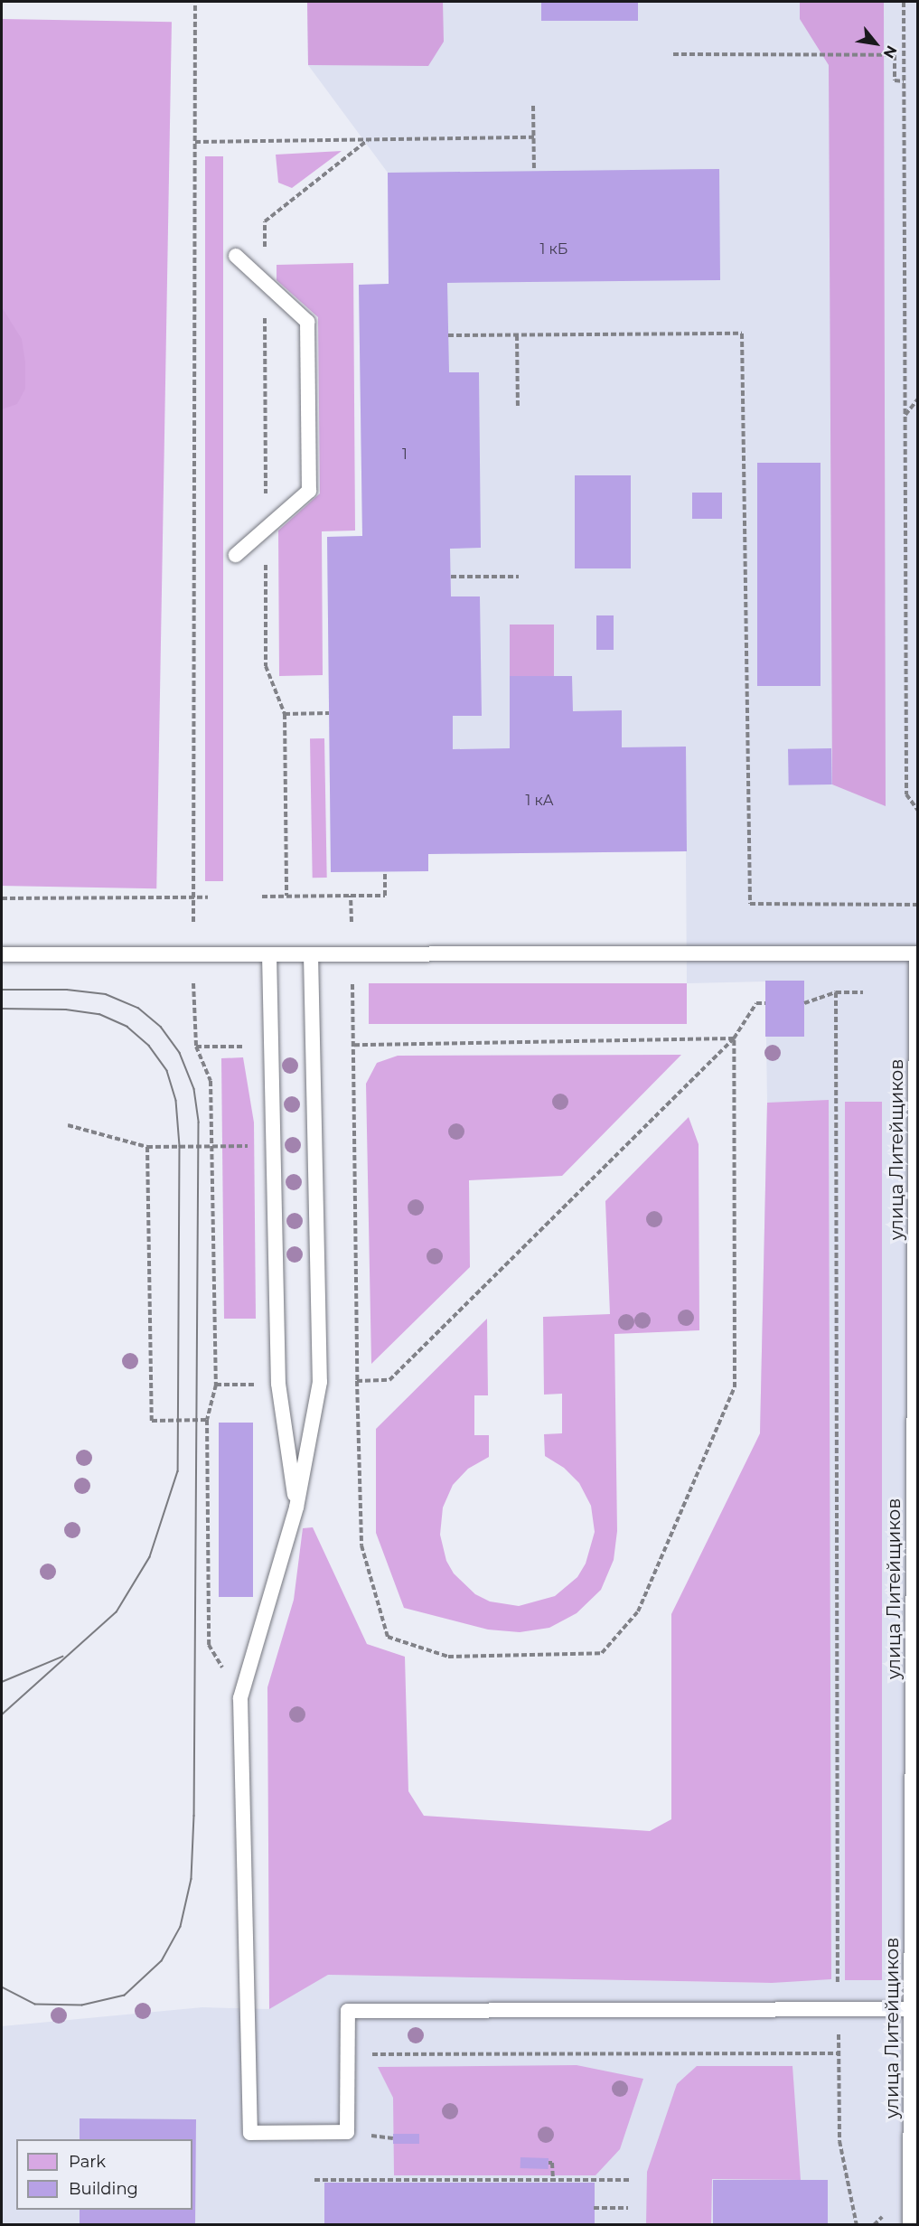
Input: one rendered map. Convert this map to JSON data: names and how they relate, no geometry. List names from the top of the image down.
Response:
{
  "streets": {
    "lane": ["улица Литейщиков"]
  },
  "house_numbers": ["1 кБ", "1", "1 кА"],
  "legend": ["Park", "Building"],
  "north": "bottom right"
}
